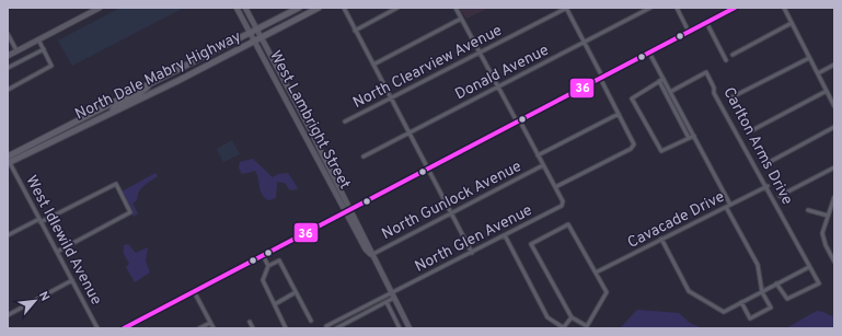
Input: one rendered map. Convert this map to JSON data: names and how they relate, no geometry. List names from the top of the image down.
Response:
{
  "streets": {
    "main road": ["North Dale Mabry Highway"],
    "street": [
      "North Clearview Avenue",
      "Donald Avenue",
      "West Lambright Street",
      "Carlton Arms Drive",
      "North Gunlock Avenue",
      "Cavacade Drive",
      "North Glen Avenue",
      "West Idlewild Avenue"
    ]
  },
  "crossings": [
    ["North Dale Mabry Highway", "West Lambright Street"],
    ["North Dale Mabry Highway", "West Idlewild Avenue"],
    ["West Lambright Street", "North Gunlock Avenue"],
    ["West Lambright Street", "North Glen Avenue"],
    ["Carlton Arms Drive", "Cavacade Drive"]
  ],
  "lines": ["transit line 36"],
  "north": "top right"
}
